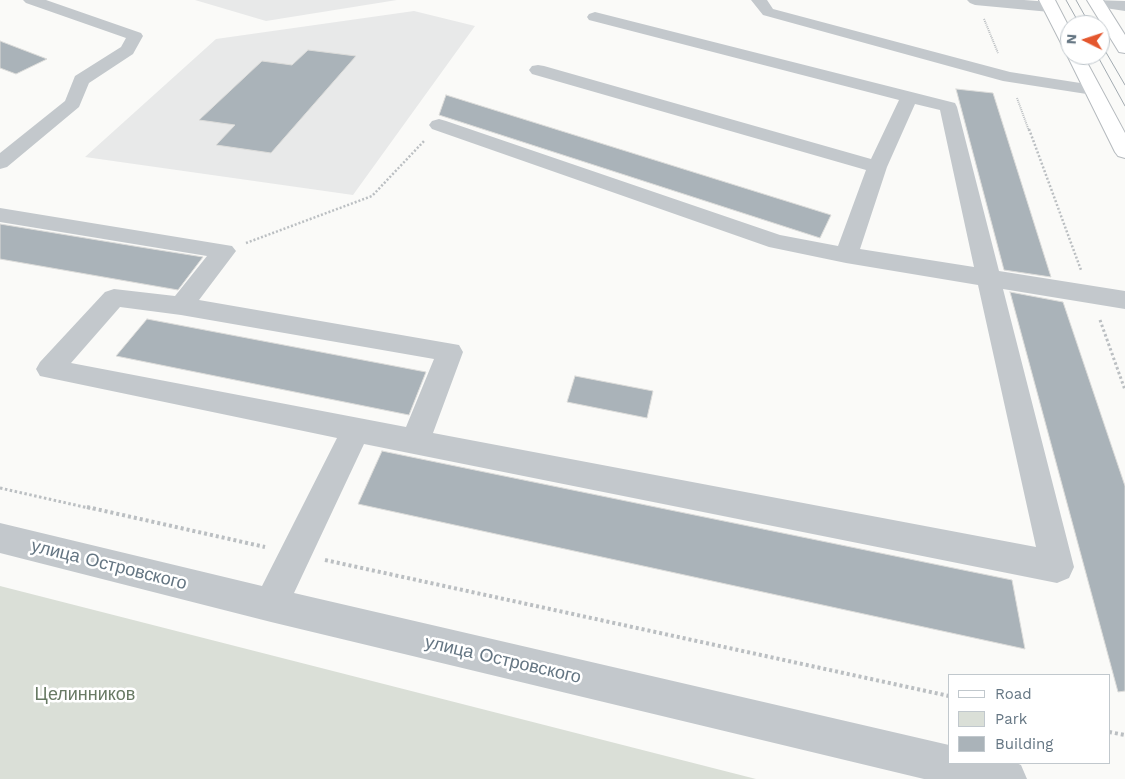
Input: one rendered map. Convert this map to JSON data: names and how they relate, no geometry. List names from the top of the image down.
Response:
{
  "streets": {
    "street": ["улица Островского"]
  },
  "parks": ["Целинников"],
  "legend": ["Road", "Park", "Building"],
  "north": "left"
}
